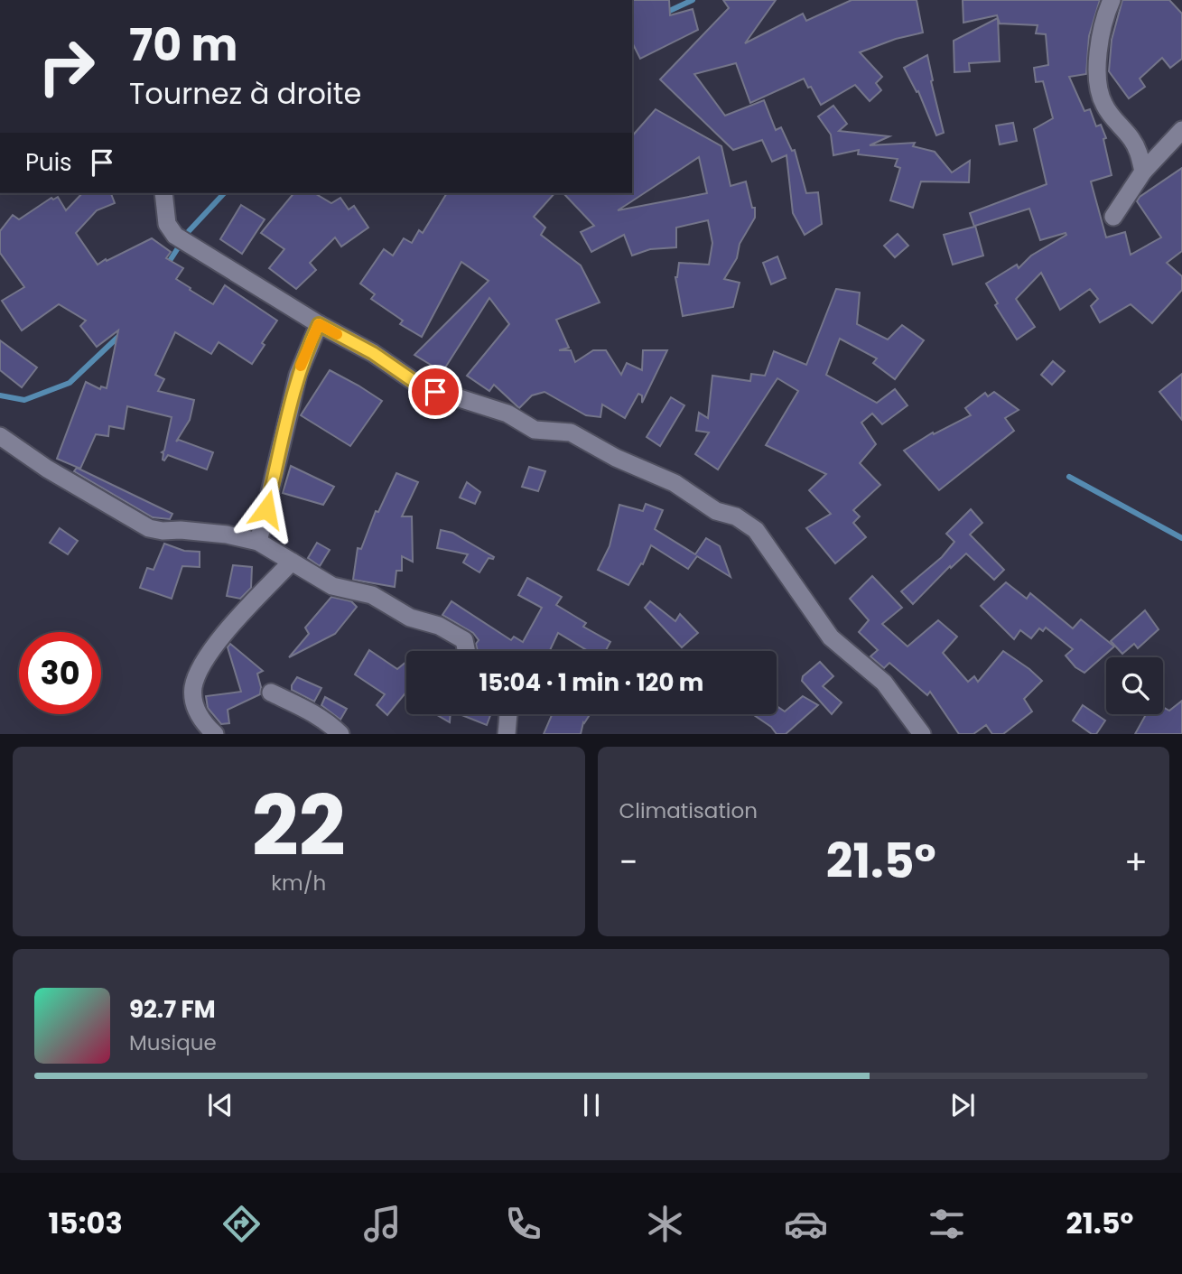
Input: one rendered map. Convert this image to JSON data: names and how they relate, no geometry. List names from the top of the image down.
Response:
{
  "page": {
    "turn": ["70 m", "Tournez à droite"],
    "then": "Puis",
    "limit": "30",
    "trip": "15:04 · 1 min · 120 m",
    "tile": [
      ["22", "km/h"],
      "Climatisation"
    ],
    "heat": ["−", "21.5°", "+"],
    "song": ["92.7 FM", "Musique"],
    "tabs": ["15:03", "21.5°"]
  }
}
